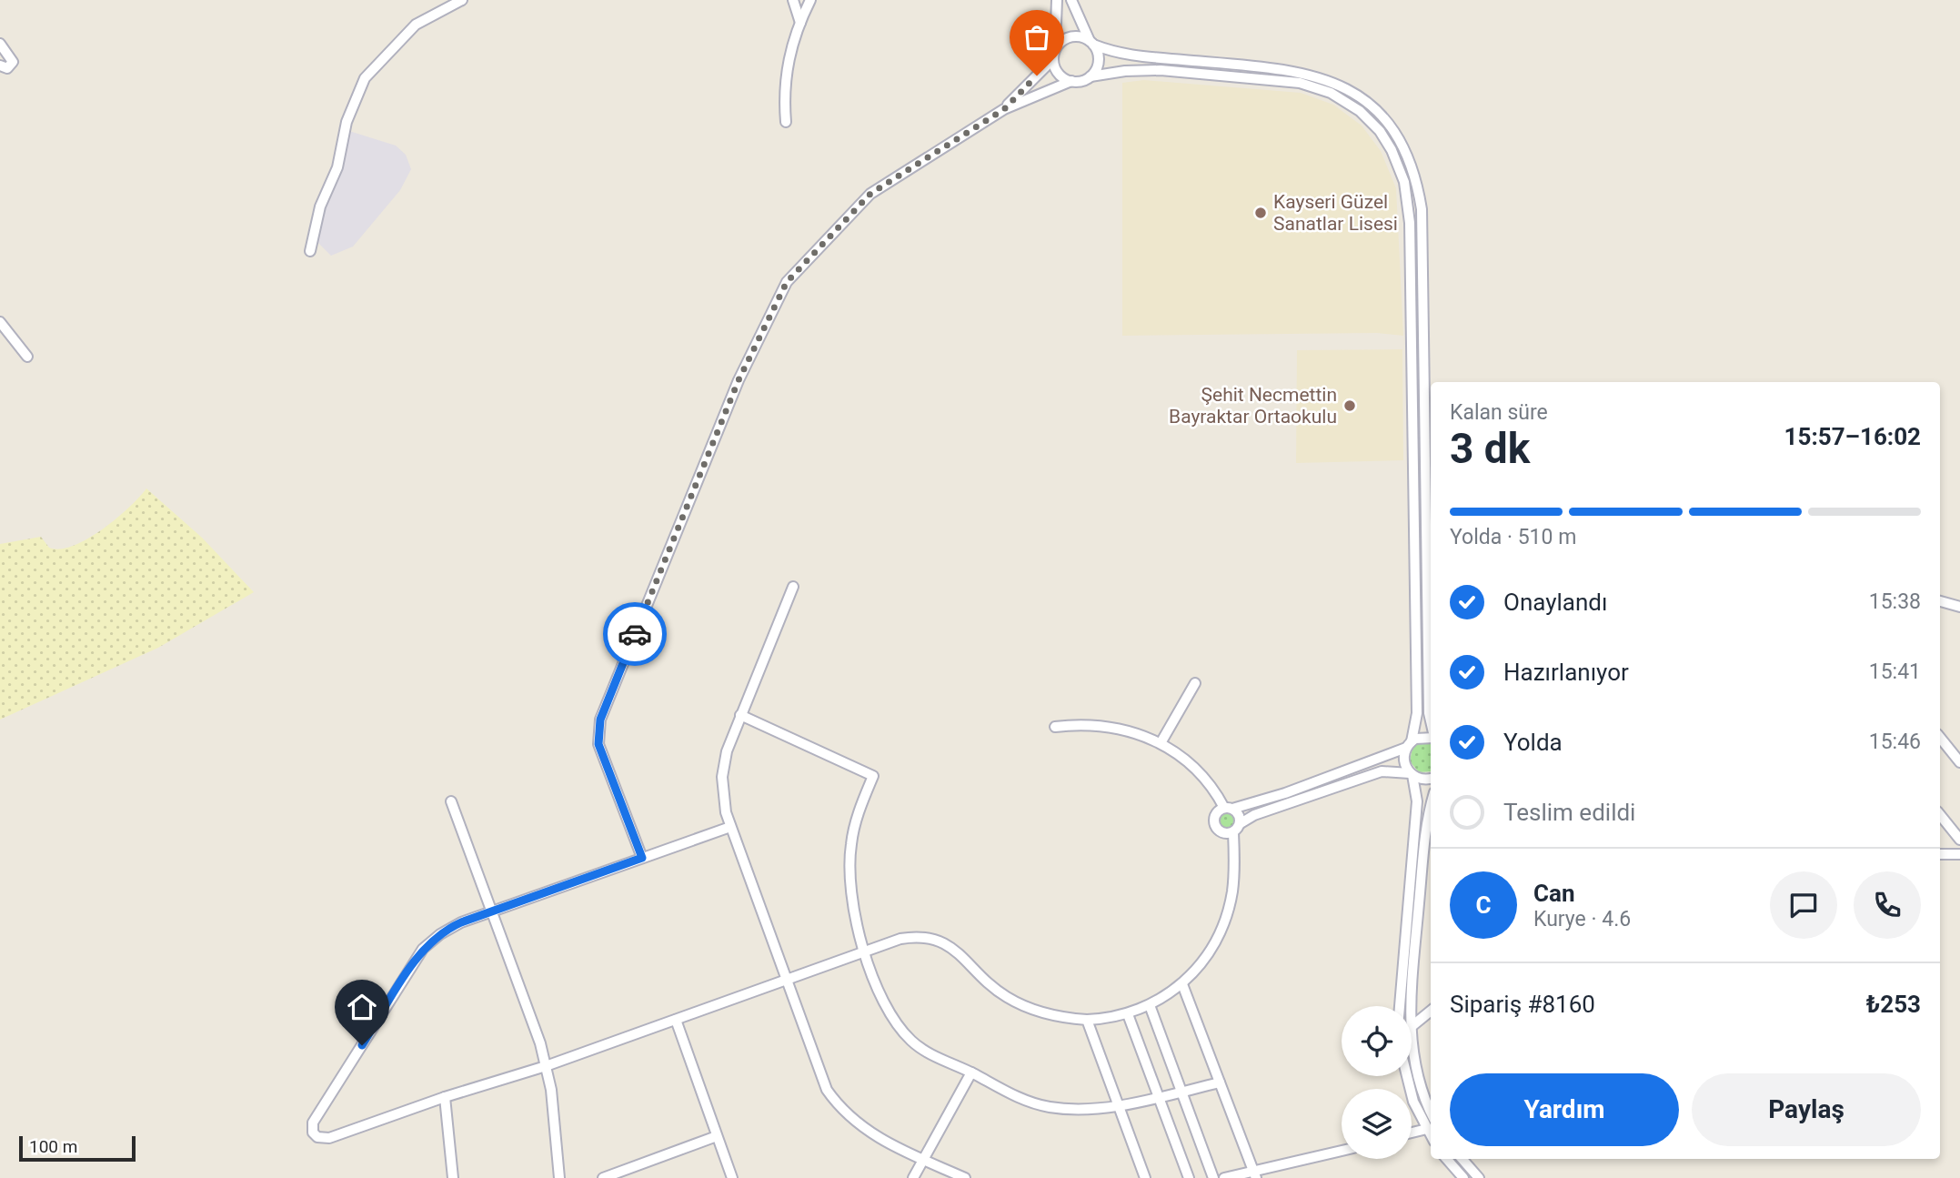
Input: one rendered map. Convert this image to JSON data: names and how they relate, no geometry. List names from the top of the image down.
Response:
{
  "places": ["Kayseri Güzel Sanatlar Lisesi", "Şehit Necmettin Bayraktar Ortaokulu"],
  "scale_bar": "100 m",
  "page": {
    "heading": ["3 dk", "Kalan süre", "15:57–16:02"],
    "panel": [
      "Can",
      "Kurye · 4.6",
      "Sipariş #8160",
      "₺253"
    ],
    "bar": "Yolda · 510 m",
    "list": [
      ["Onaylandı", "15:38"],
      ["Hazırlanıyor", "15:41"],
      ["Yolda", "15:46"],
      "Teslim edildi"
    ],
    "round": "C",
    "buttons": ["Yardım", "Paylaş"],
    "scale": "100 m"
  }
}
